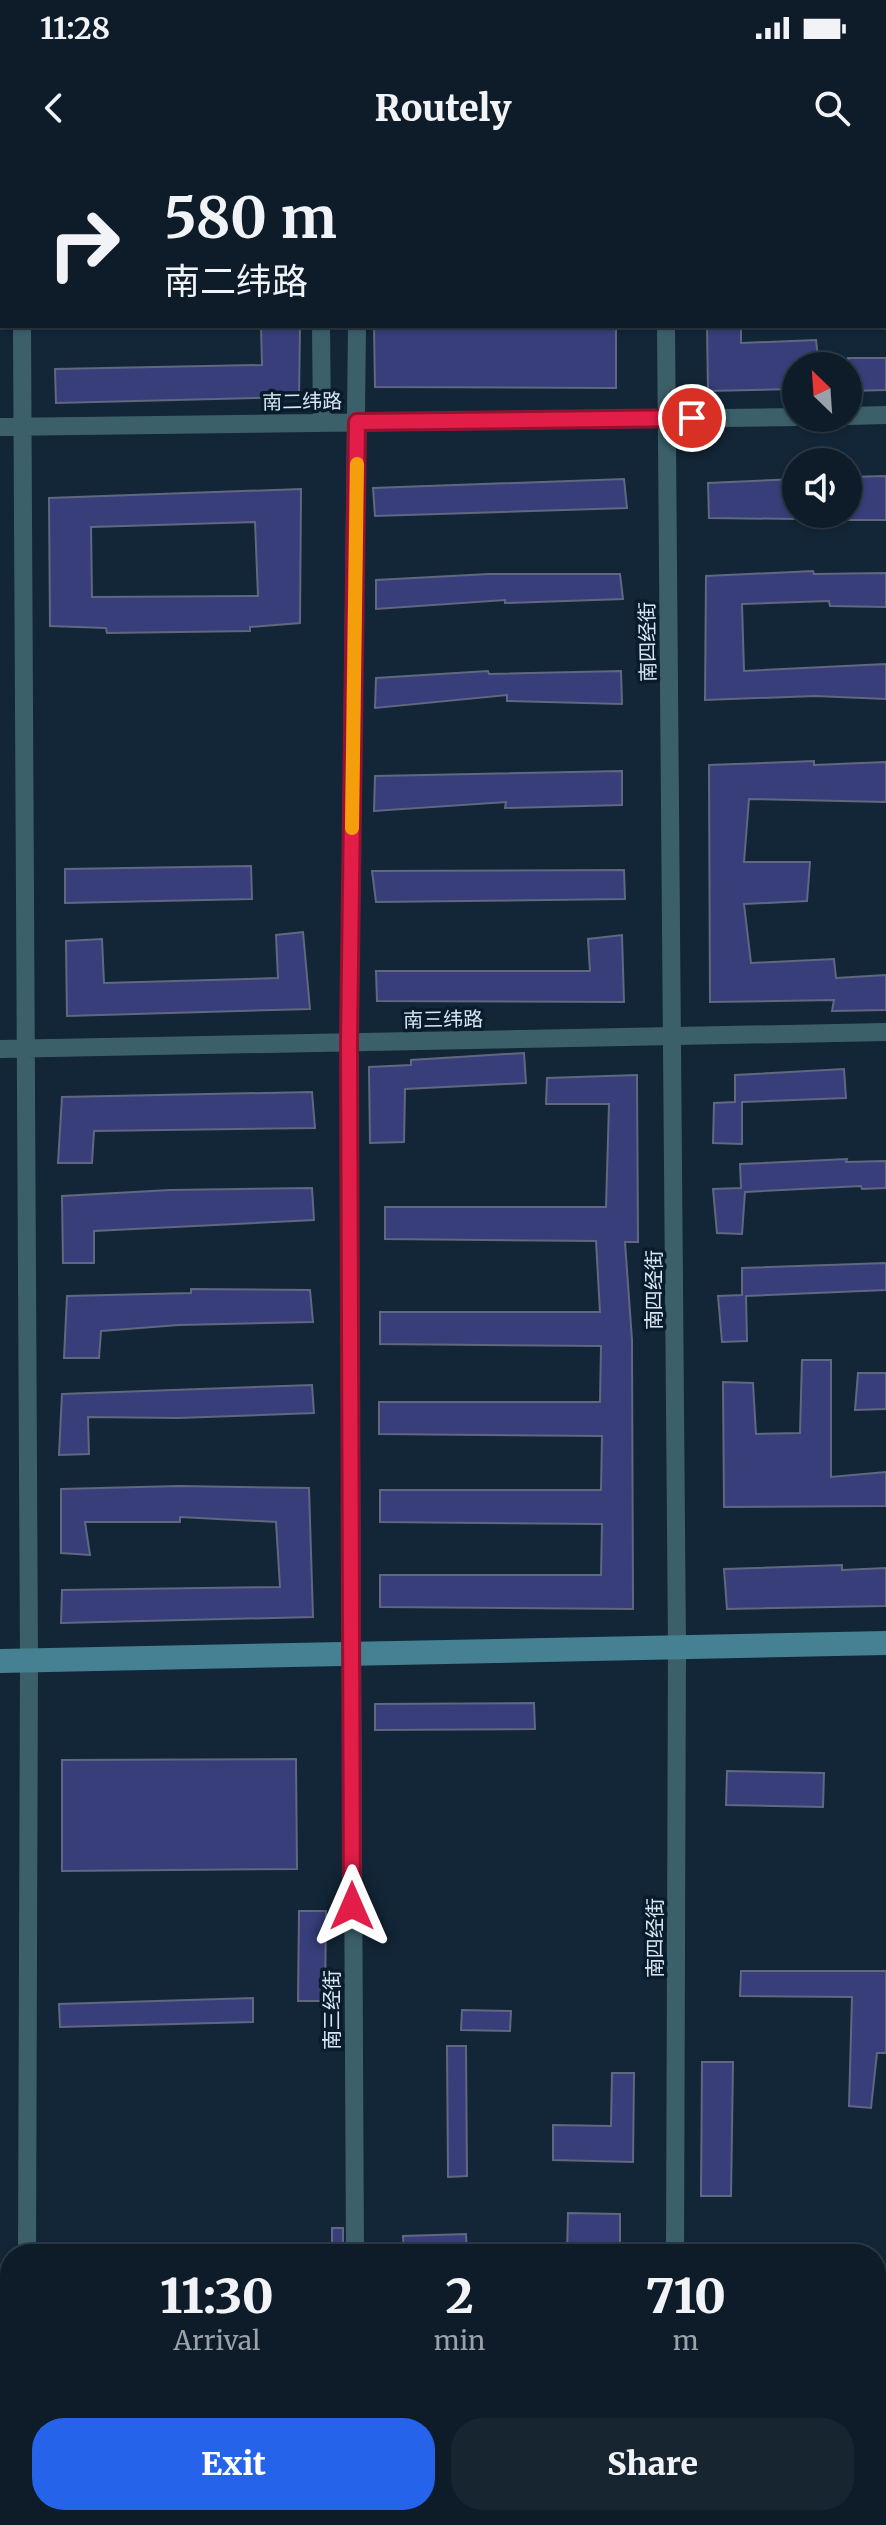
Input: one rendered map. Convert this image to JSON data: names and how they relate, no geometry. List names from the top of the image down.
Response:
{
  "streets": {
    "street": [
      "南二纬路",
      "南四经街",
      "南三纬路",
      "南三经街"
    ]
  },
  "crossings": [
    ["南二纬路", "南四经街"],
    ["南二纬路", "南三经街"],
    ["南四经街", "南三纬路"],
    ["南三纬路", "南三经街"]
  ],
  "north": "top left",
  "page": {
    "status": "11:28",
    "header": "Routely",
    "turn": ["580 m", "南二纬路"],
    "eta": [
      "11:30",
      "Arrival",
      "2",
      "min",
      "710",
      "m"
    ],
    "buttons": ["Exit", "Share"]
  }
}
